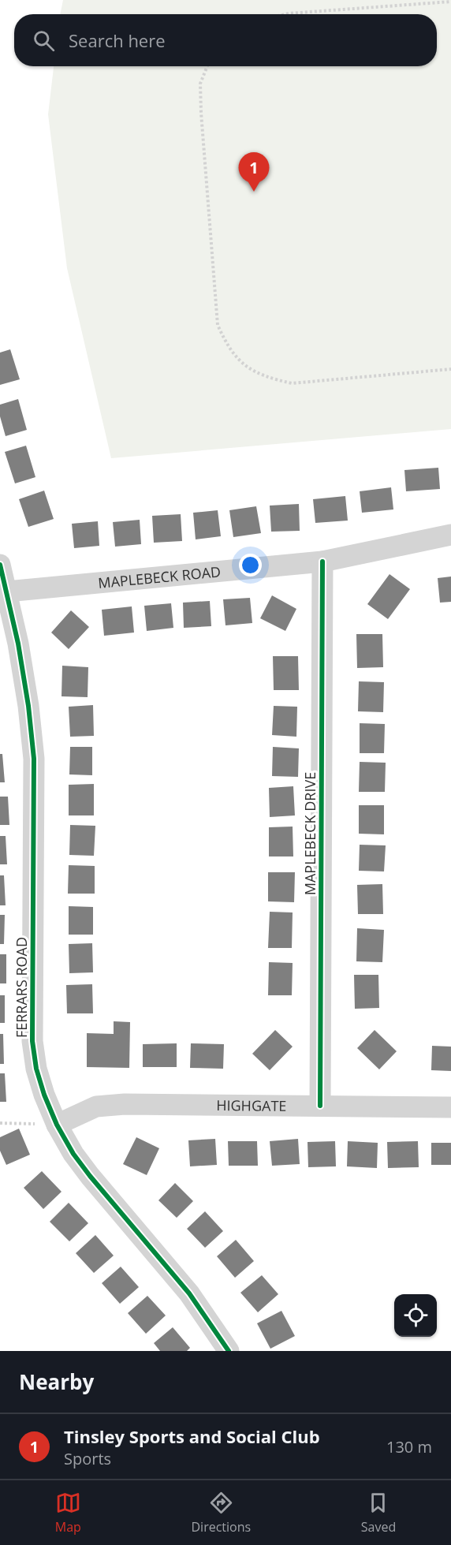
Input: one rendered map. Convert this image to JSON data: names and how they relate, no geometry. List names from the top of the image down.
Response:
{
  "streets": {
    "street": [
      "MAPLEBECK ROAD",
      "MAPLEBECK DRIVE",
      "FERRARS ROAD",
      "HIGHGATE"
    ]
  },
  "crossings": [
    ["MAPLEBECK ROAD", "MAPLEBECK DRIVE"],
    ["MAPLEBECK ROAD", "FERRARS ROAD"],
    ["MAPLEBECK DRIVE", "HIGHGATE"],
    ["FERRARS ROAD", "HIGHGATE"]
  ],
  "page": {
    "search": "Search here",
    "pins": "1",
    "heading": "Nearby",
    "list": [
      {
        "mark": "1",
        "name": "Tinsley Sports and Social Club",
        "note": "Sports",
        "value": "130 m"
      }
    ],
    "nav": ["Map", "Directions", "Saved"]
  }
}
